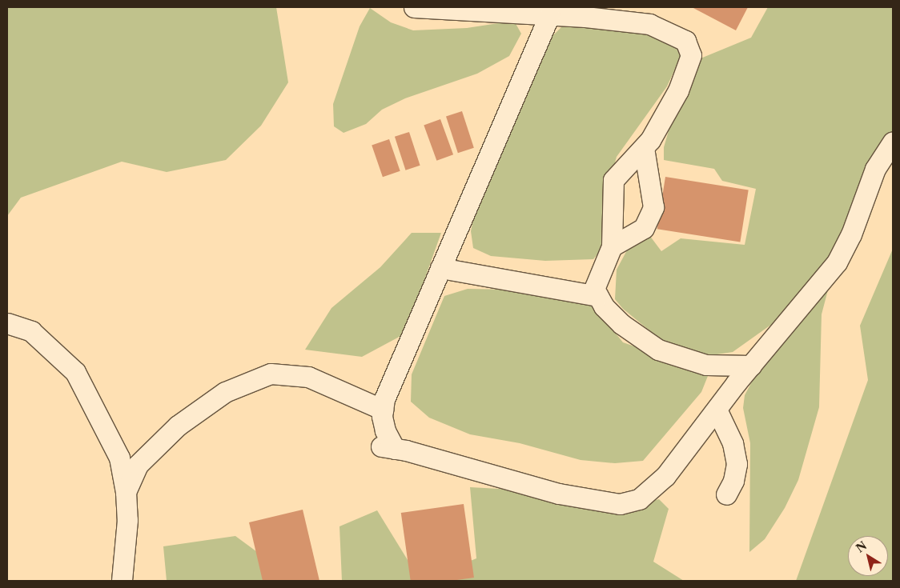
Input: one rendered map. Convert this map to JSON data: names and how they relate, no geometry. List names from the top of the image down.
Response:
{
  "north": "top left"
}
